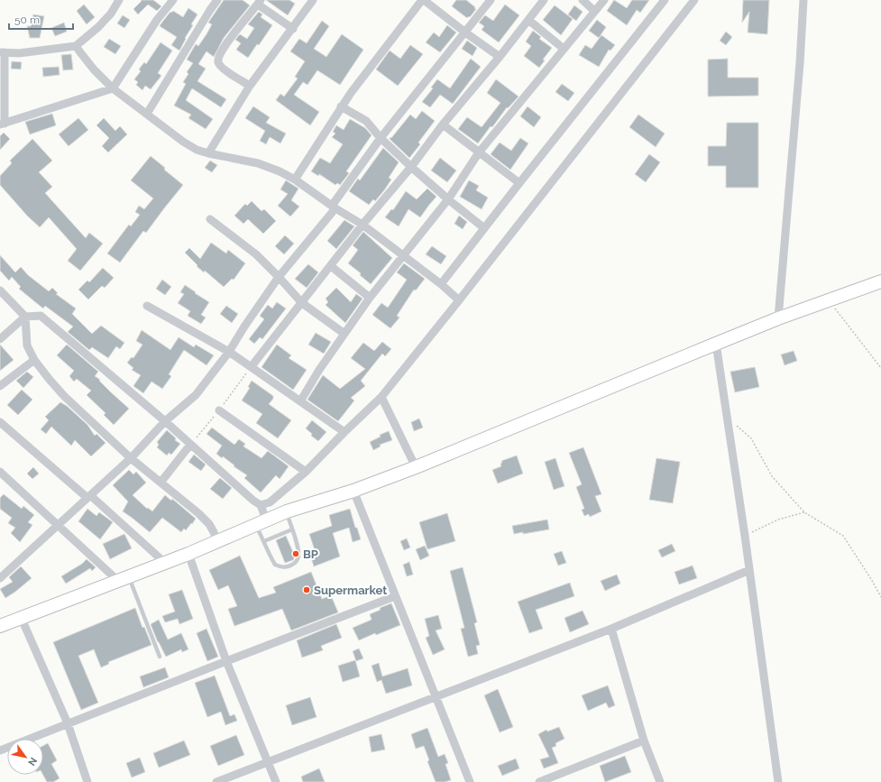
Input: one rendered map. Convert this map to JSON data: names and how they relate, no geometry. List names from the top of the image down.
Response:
{
  "places": ["BP", "Supermarket"],
  "scale_bar": "50 m",
  "north": "bottom right"
}
